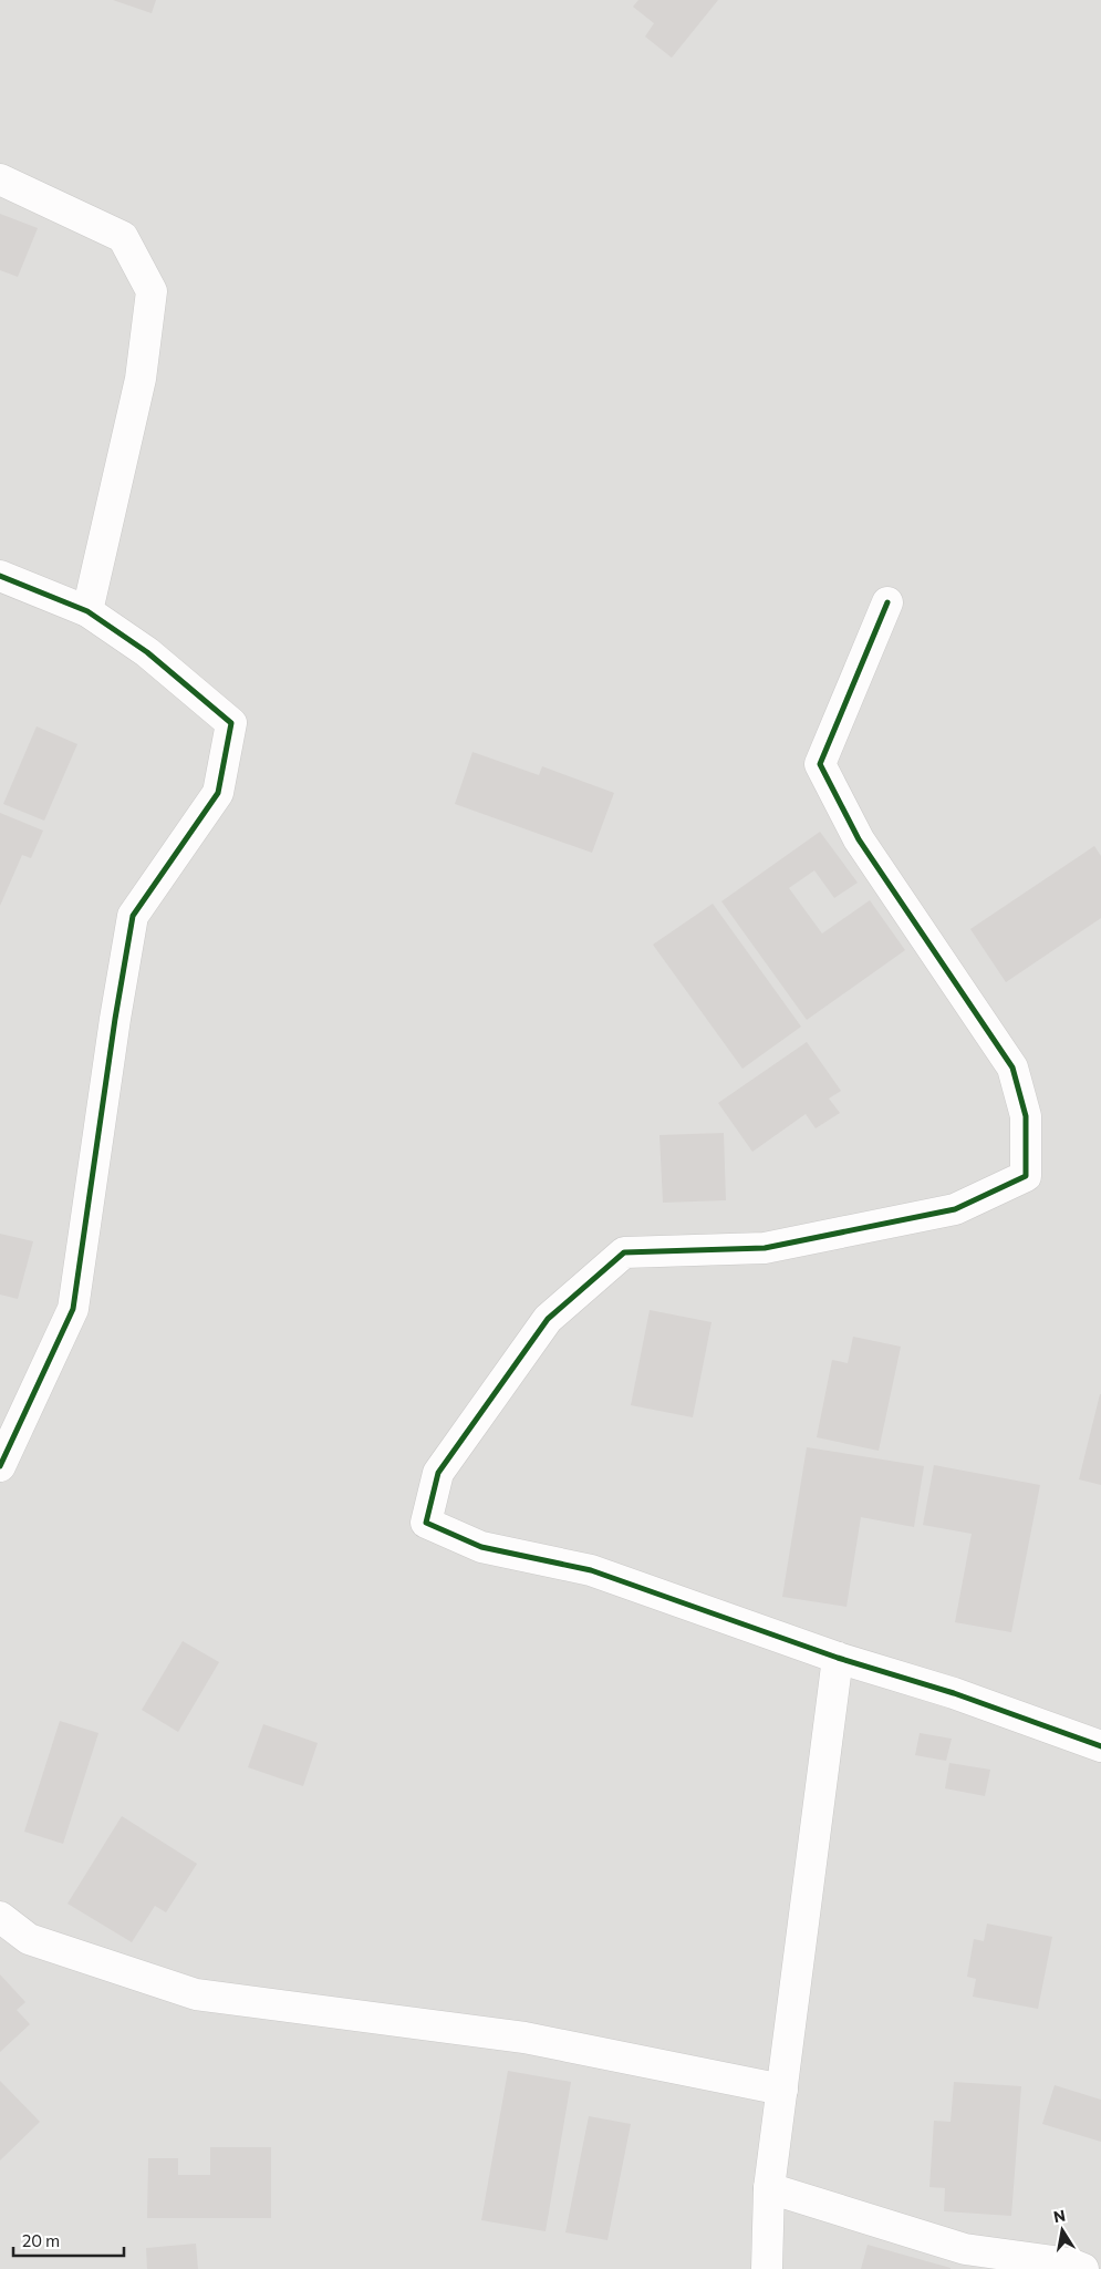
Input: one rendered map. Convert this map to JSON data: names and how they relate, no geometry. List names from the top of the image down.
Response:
{
  "scale_bar": "20 m",
  "north": "top"
}
